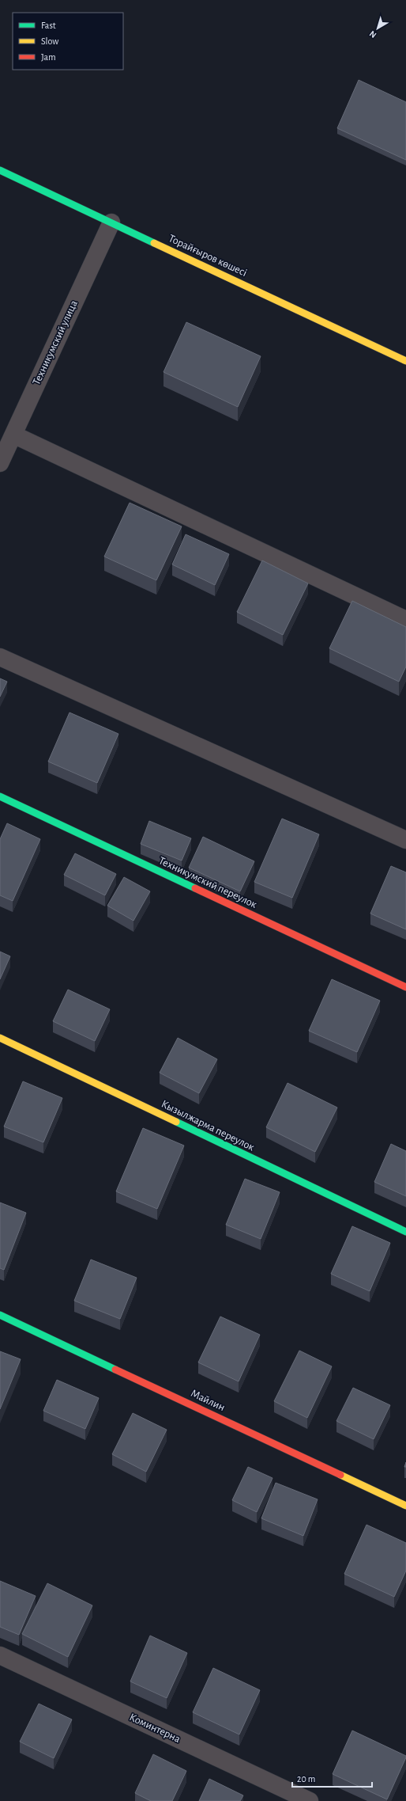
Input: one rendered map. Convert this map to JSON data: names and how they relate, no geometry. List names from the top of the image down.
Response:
{
  "streets": {
    "street": [
      "Торайғыров көшесі",
      "Техникумский улица",
      "Техникумский переулок",
      "Кызылжарма переулок",
      "Майлин",
      "Коминтерна"
    ]
  },
  "crossings": [
    ["Торайғыров көшесі", "Техникумский улица"]
  ],
  "legend": ["Fast", "Slow", "Jam"],
  "scale_bar": "20 m",
  "north": "bottom left"
}
